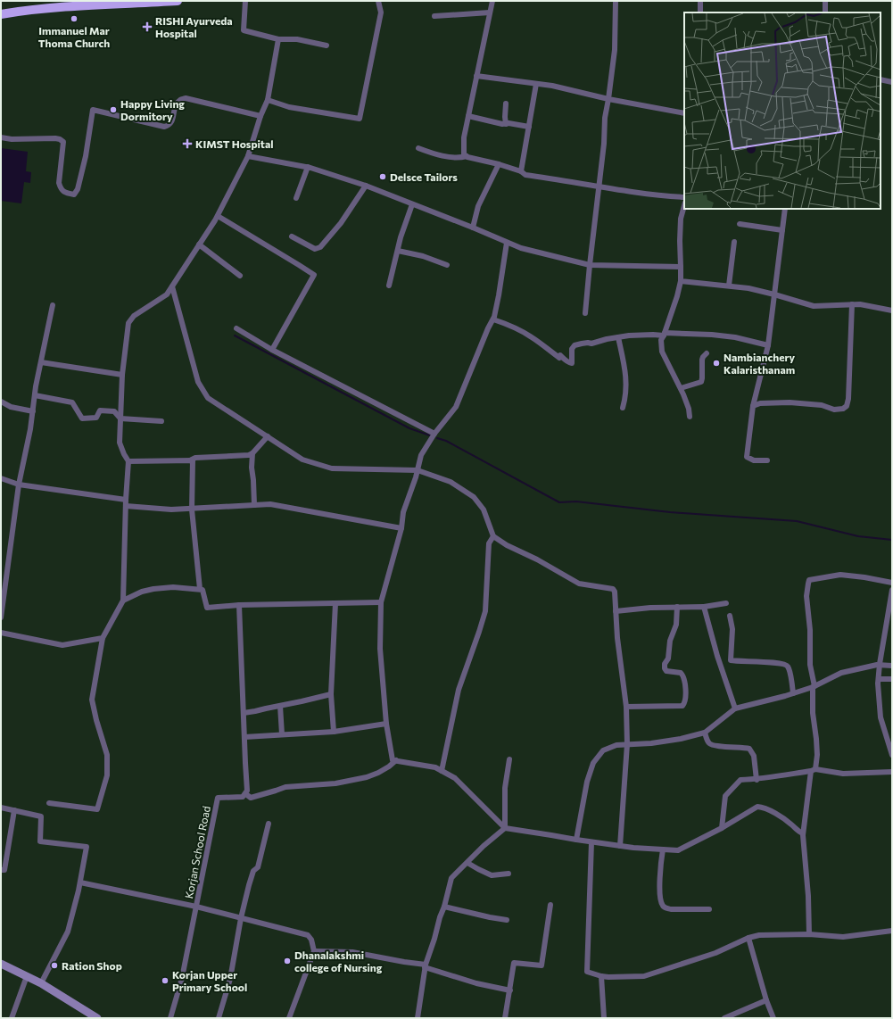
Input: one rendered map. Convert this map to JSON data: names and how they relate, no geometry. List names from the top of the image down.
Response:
{
  "streets": {
    "street": ["Korjan School Road"]
  },
  "places": {
    "other": [
      "Immanuel Mar Thoma Church",
      "Happy Living Dormitory",
      "Delsce Tailors",
      "Nambianchery Kalaristhanam",
      "Dhanalakshmi college of Nursing",
      "Ration Shop",
      "Korjan Upper Primary School"
    ],
    "health": ["RISHI Ayurveda Hospital", "KIMST Hospital"]
  }
}
